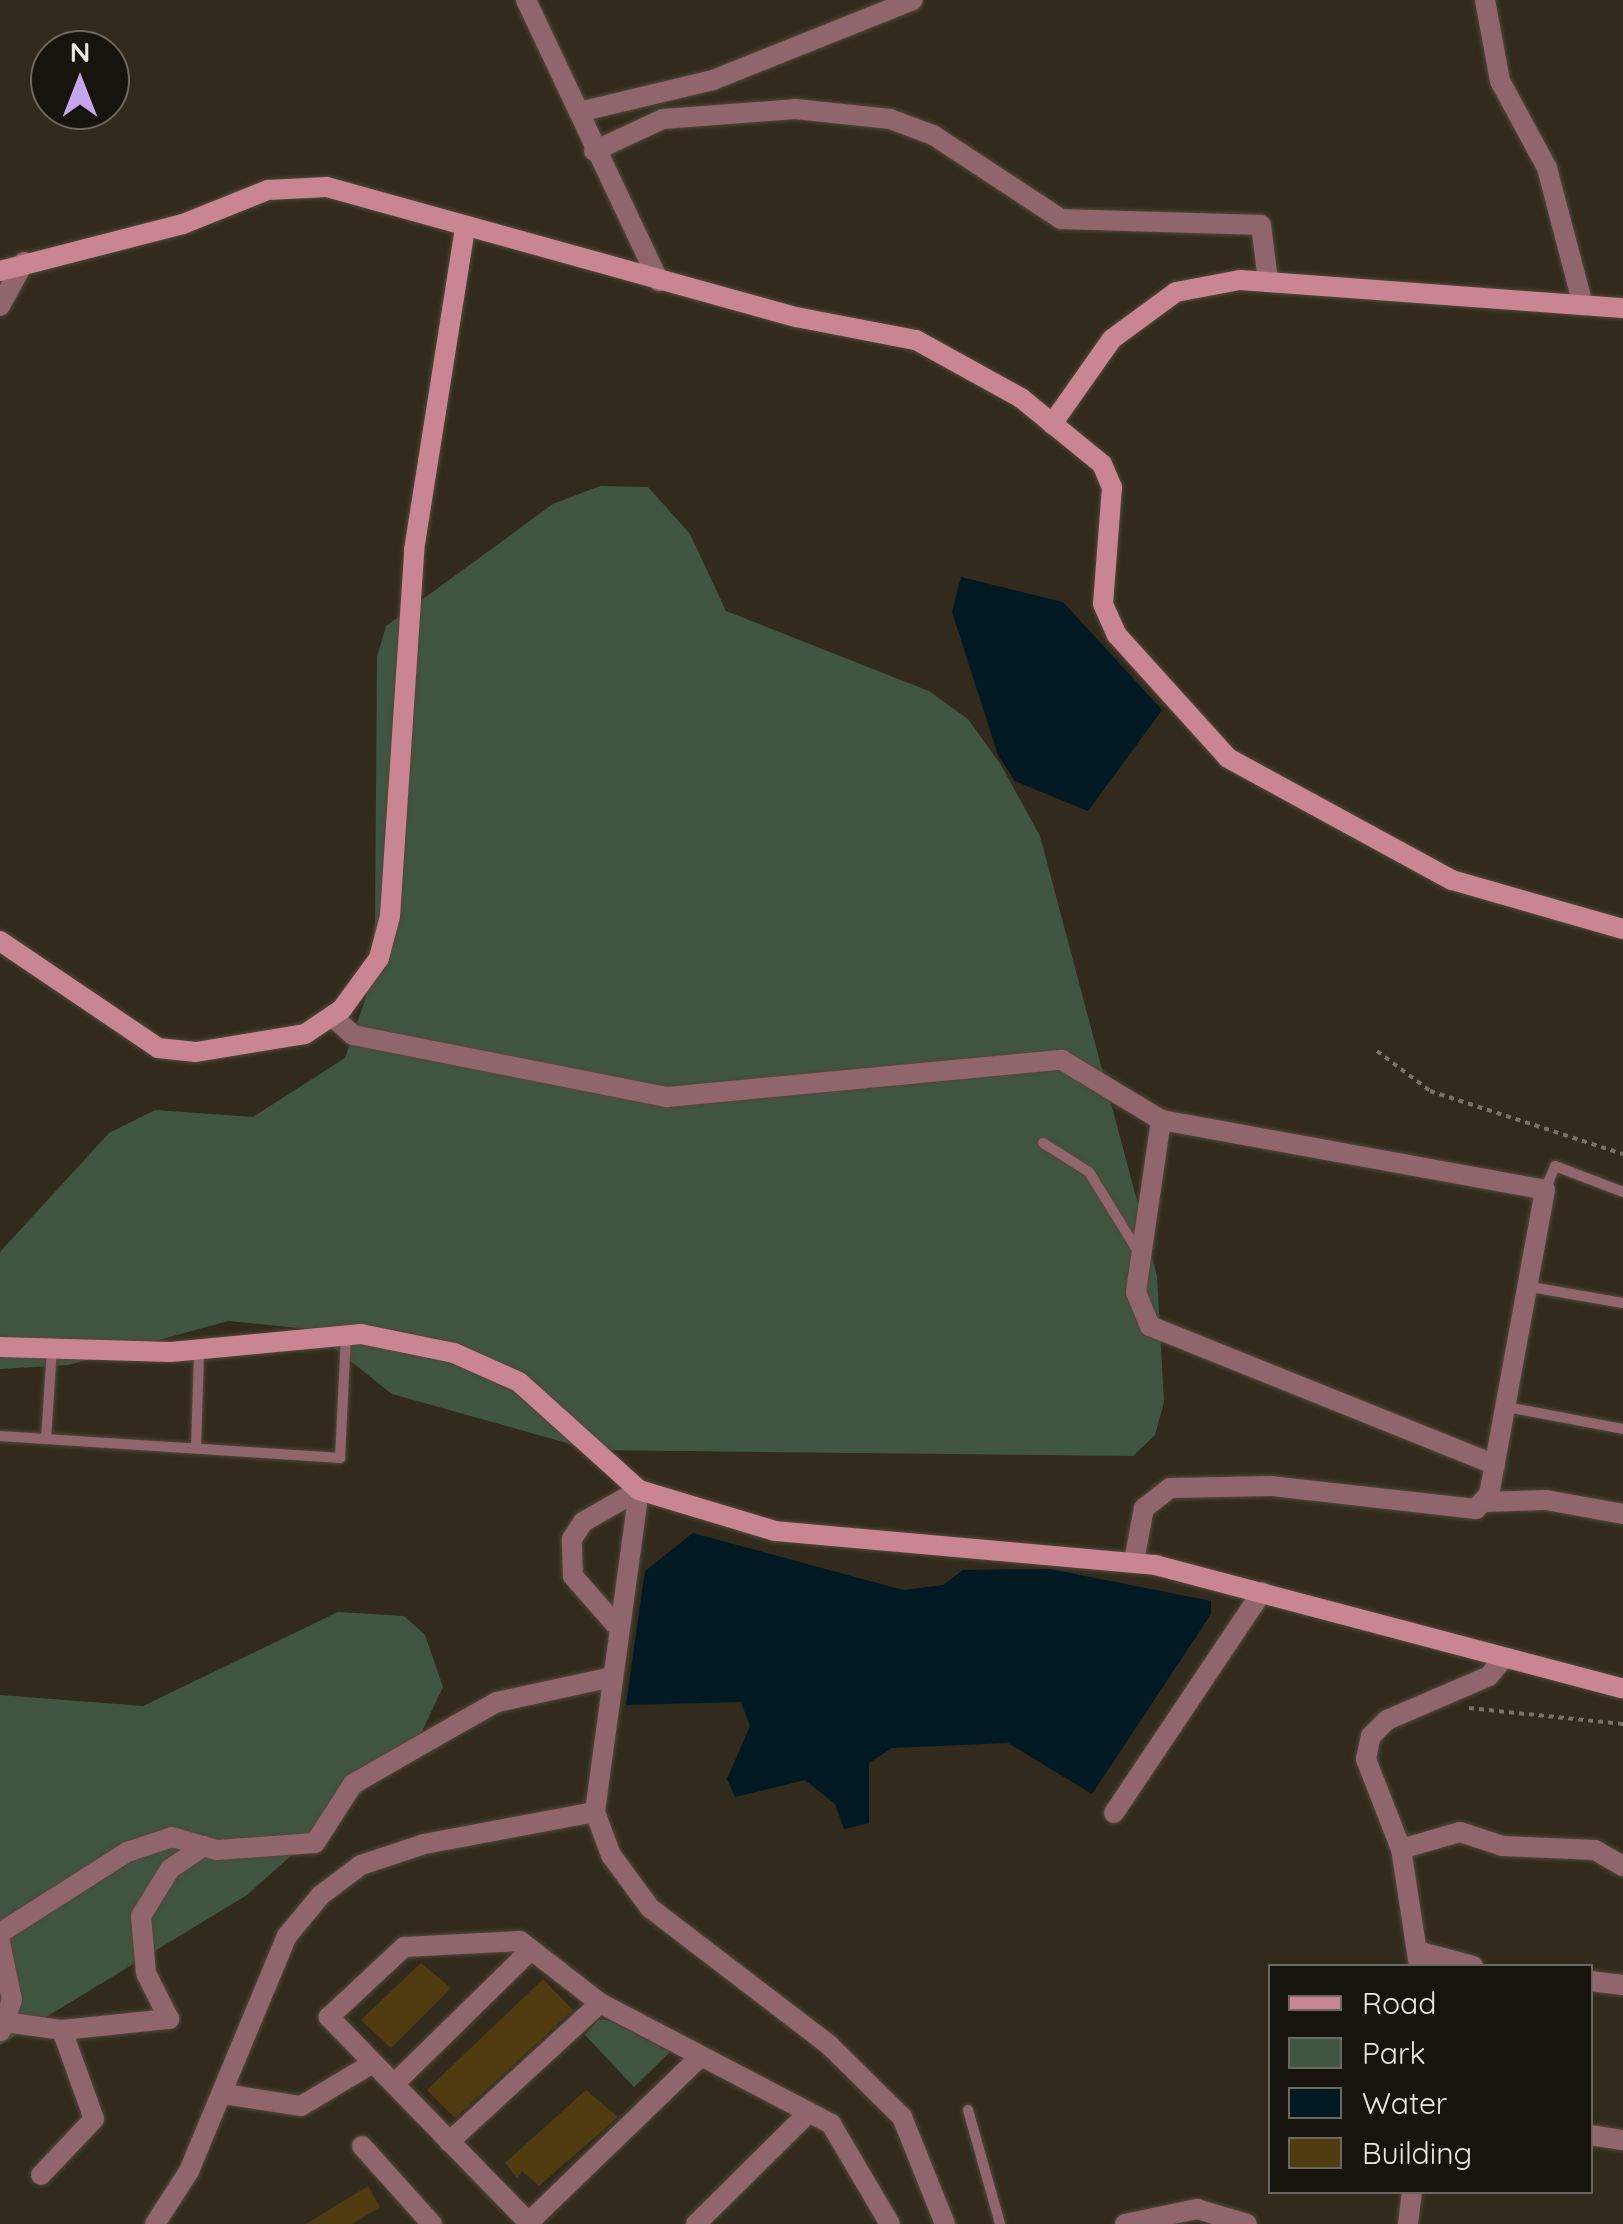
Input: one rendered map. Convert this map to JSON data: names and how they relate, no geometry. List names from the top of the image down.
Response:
{
  "legend": [
    "Road",
    "Park",
    "Water",
    "Building"
  ],
  "north": "top"
}
